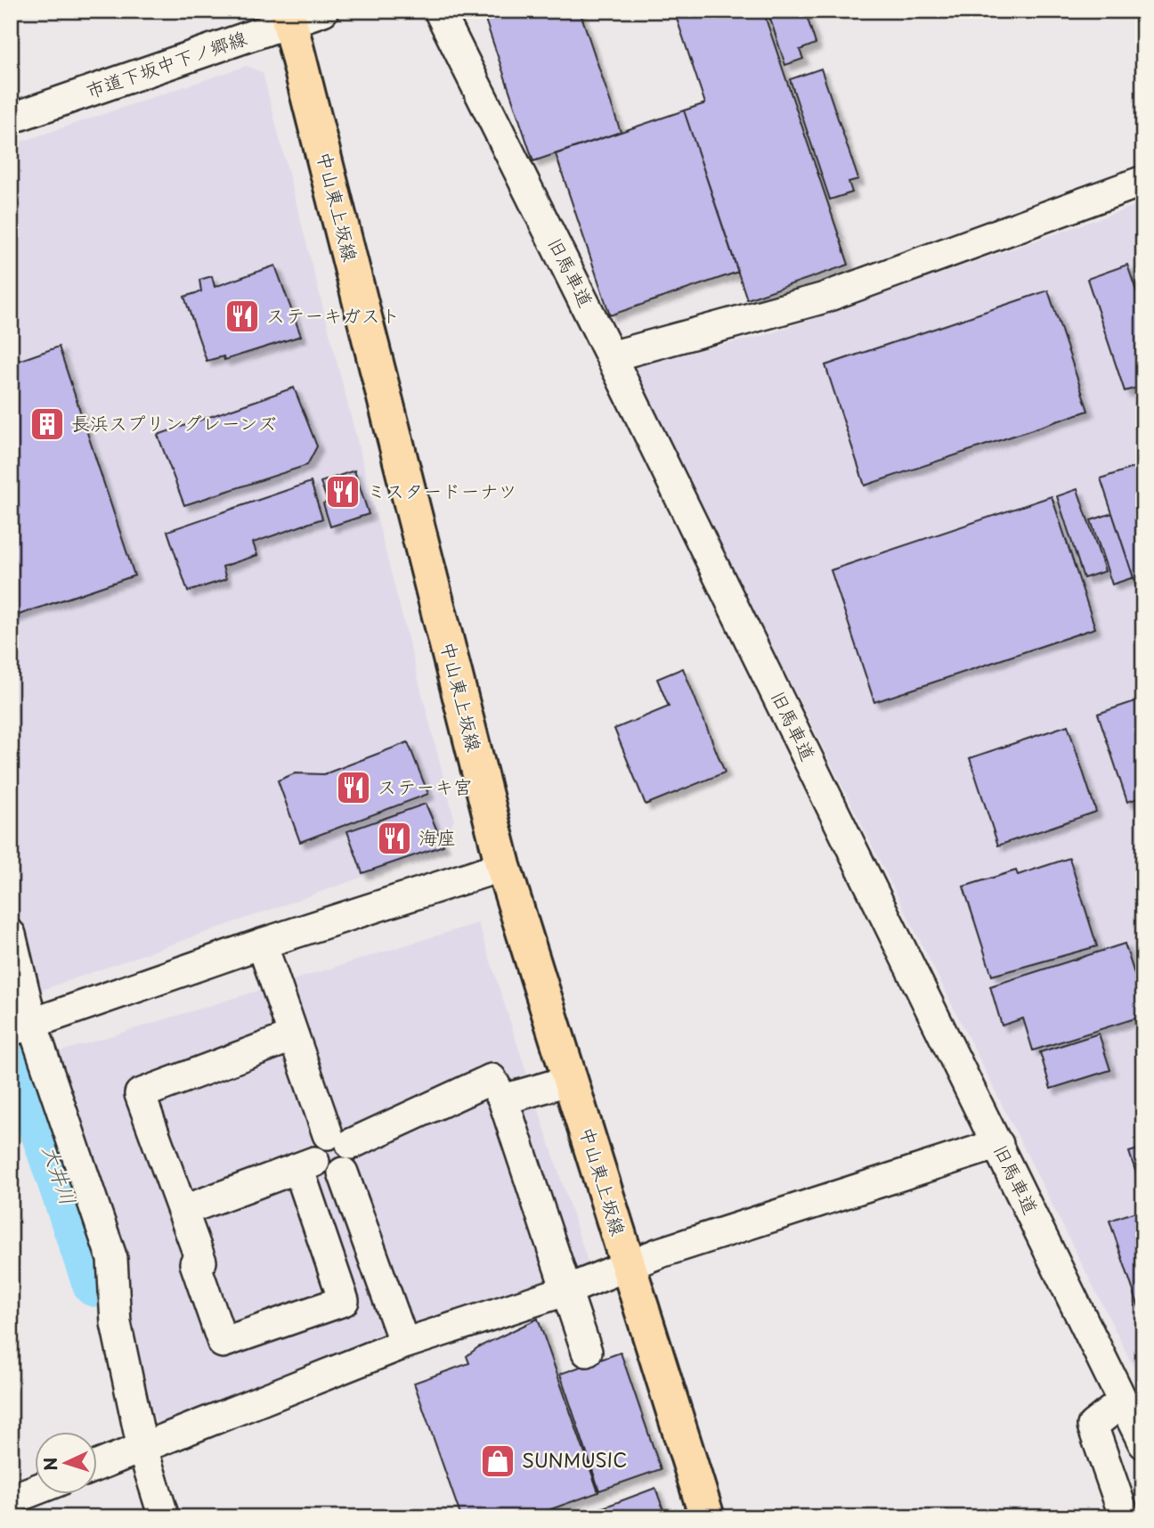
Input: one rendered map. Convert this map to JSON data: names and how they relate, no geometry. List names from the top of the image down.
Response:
{
  "streets": {
    "main road": ["中山東上坂線"],
    "street": ["市道下坂中下ノ郷線", "旧馬車道"]
  },
  "crossings": [
    ["市道下坂中下ノ郷線", "中山東上坂線"]
  ],
  "water": ["大井川"],
  "places": {
    "restaurant": [
      "ステーキガスト",
      "ミスタードーナツ",
      "ステーキ宮",
      "海座"
    ],
    "building": ["長浜スプリングレーンズ"],
    "shop": ["SUNMUSIC"]
  },
  "north": "left"
}
